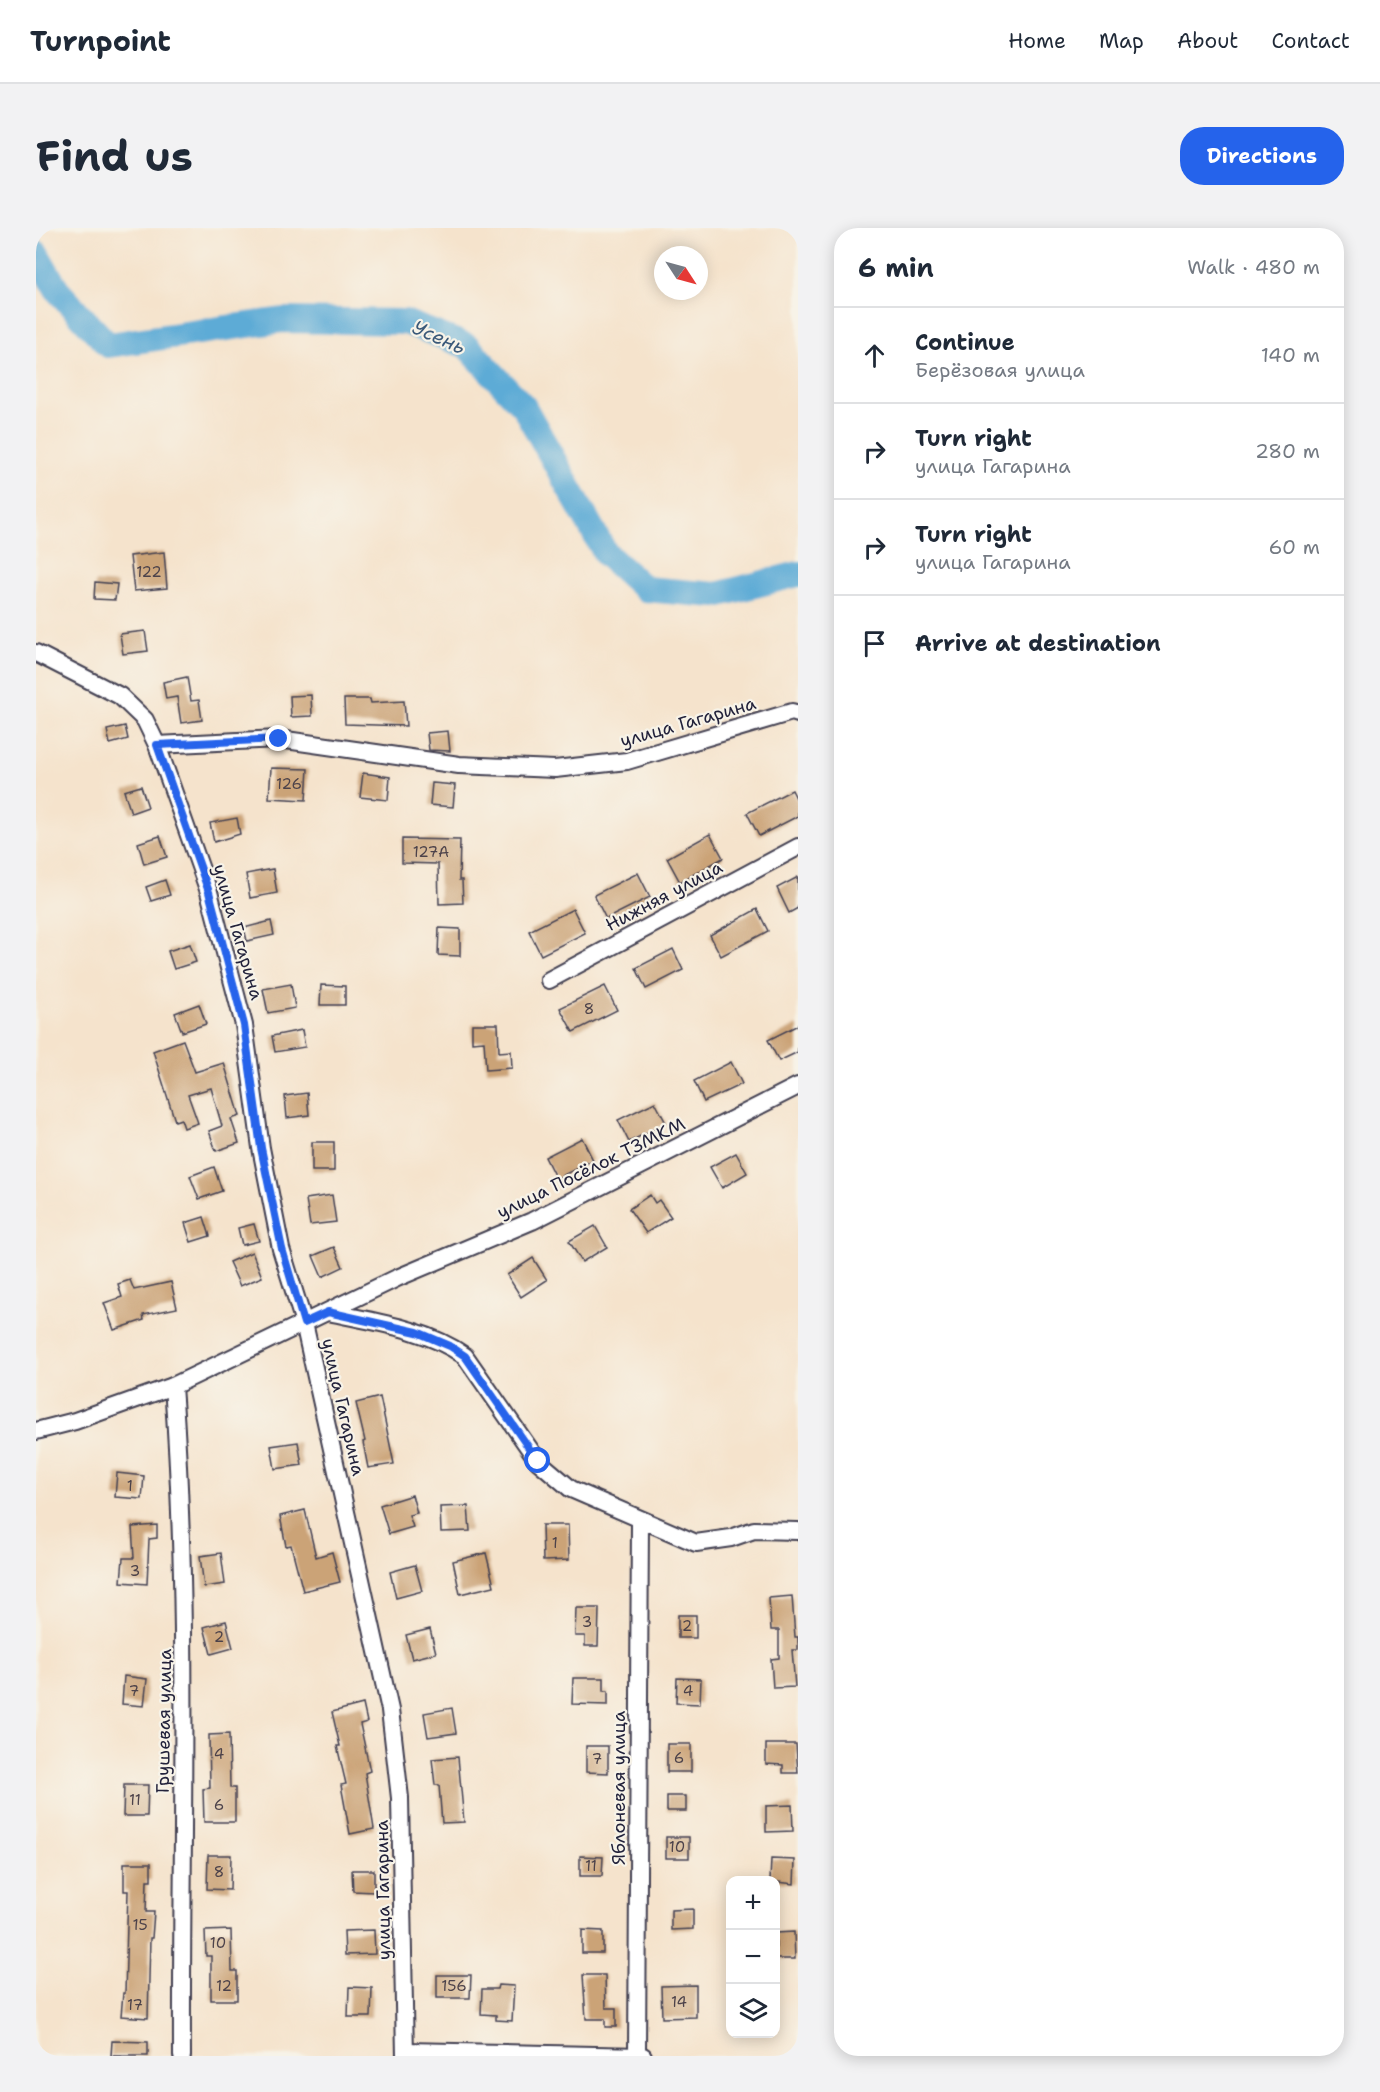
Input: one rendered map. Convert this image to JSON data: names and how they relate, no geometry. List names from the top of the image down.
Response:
{
  "streets": {
    "street": [
      "улица Гагарина",
      "Нижняя улица",
      "улица Посёлок ТЗМКМ",
      "Грушевая улица",
      "Яблоневая улица"
    ]
  },
  "crossings": [
    ["улица Гагарина", "улица Посёлок ТЗМКМ"],
    ["улица Посёлок ТЗМКМ", "Грушевая улица"]
  ],
  "water": ["Усень"],
  "house_numbers": [
    "122",
    "126",
    "127А",
    "8",
    "1",
    "1",
    "3",
    "3",
    "2",
    "2",
    "7",
    "4",
    "4",
    "6",
    "7",
    "11",
    "6",
    "10",
    "11",
    "8",
    "15",
    "10",
    "12",
    "156",
    "14",
    "17"
  ],
  "north": "bottom right",
  "page": {
    "header": "Turnpoint",
    "nav": [
      "Home",
      "Map",
      "About",
      "Contact"
    ],
    "buttons": "Directions",
    "title": "Find us",
    "heading": ["6 min", "Walk · 480 m"],
    "list": [
      ["Continue", "Берёзовая улица", "140 m"],
      ["Turn right", "улица Гагарина", "280 m"],
      ["Turn right", "улица Гагарина", "60 m"],
      "Arrive at destination"
    ],
    "map_buttons": ["+", "−"]
  }
}
